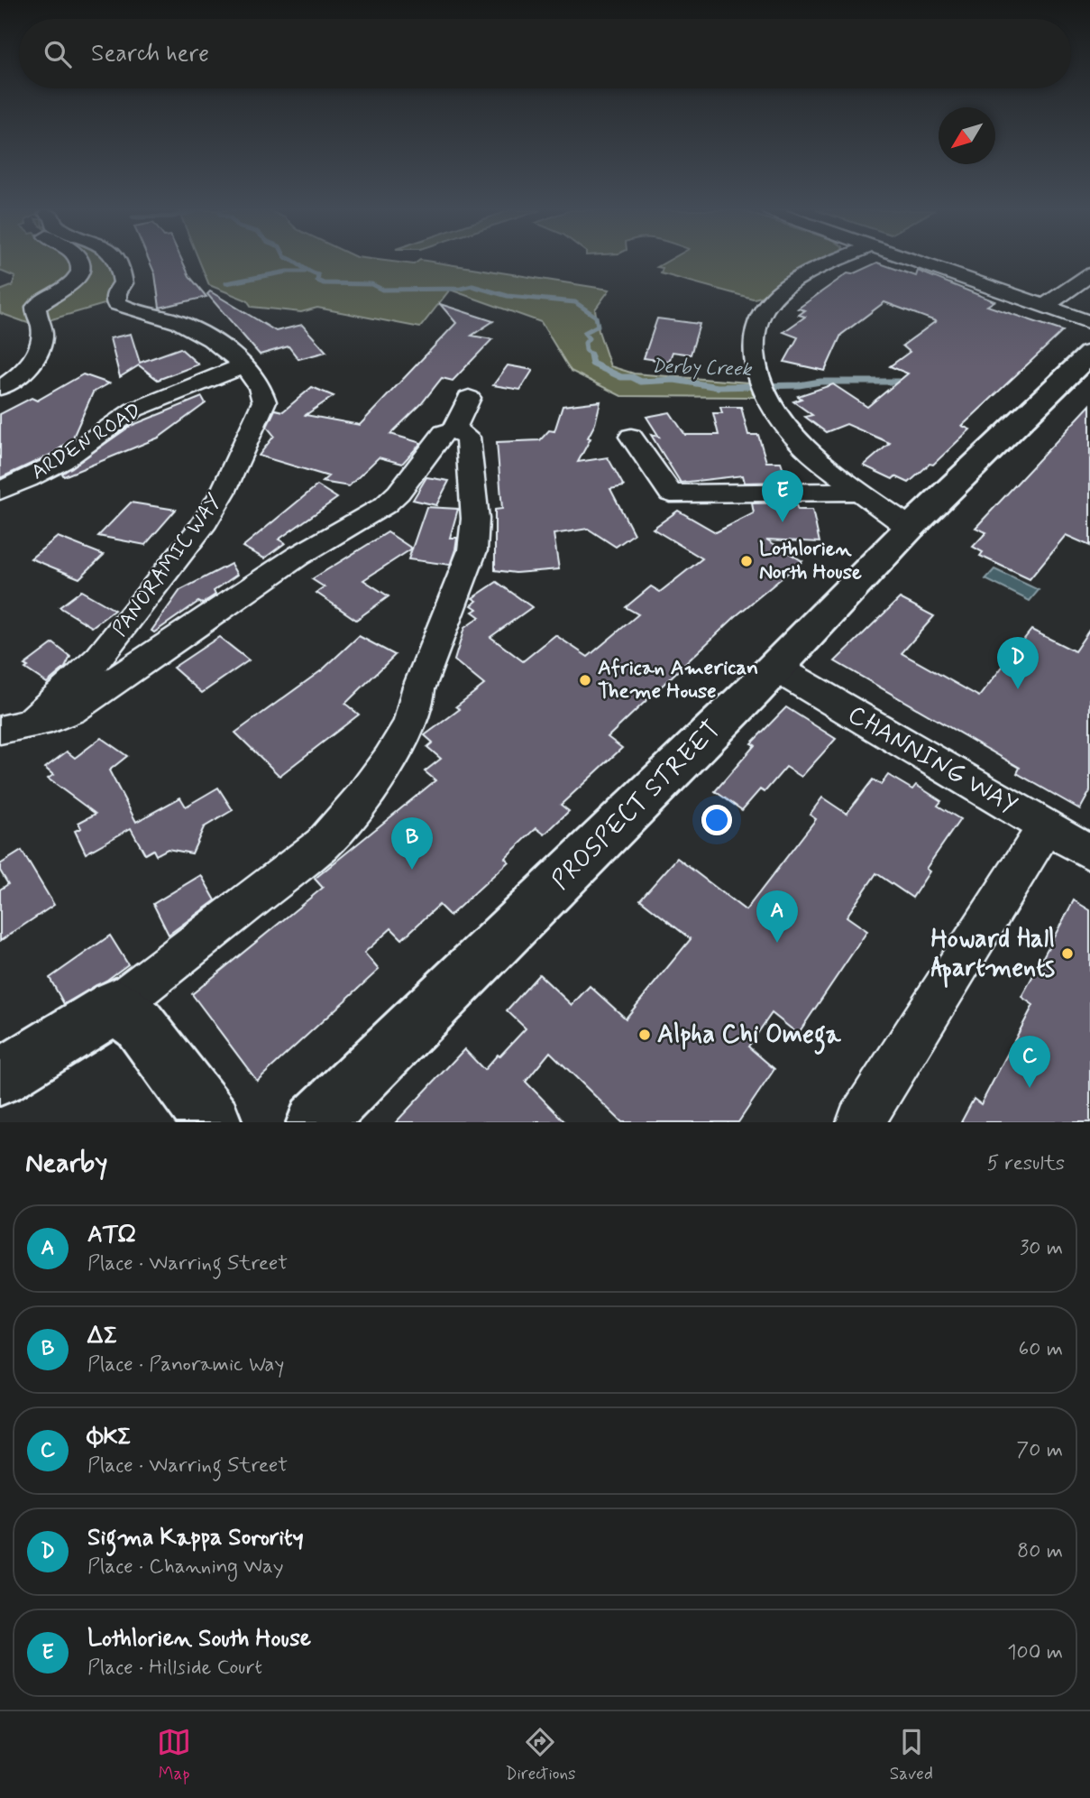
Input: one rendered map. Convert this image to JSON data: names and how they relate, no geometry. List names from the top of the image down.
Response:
{
  "streets": {
    "street": [
      "ARDEN ROAD",
      "PANORAMIC WAY",
      "CHANNING WAY",
      "PROSPECT STREET"
    ]
  },
  "crossings": [
    ["ARDEN ROAD", "PANORAMIC WAY"],
    ["CHANNING WAY", "PROSPECT STREET"]
  ],
  "water": ["Derby Creek"],
  "places": [
    "Lothlorien North House",
    "African American Theme House",
    "Howard Hall Apartments",
    "Alpha Chi Omega"
  ],
  "north": "bottom left",
  "page": {
    "search": "Search here",
    "pins": [
      "E",
      "D",
      "B",
      "A",
      "C"
    ],
    "heading": ["Nearby", "5 results"],
    "list": [
      {
        "mark": "A",
        "name": "ΑΤΩ",
        "note": "Place · Warring Street",
        "value": "30 m"
      },
      {
        "mark": "B",
        "name": "ΔΣ",
        "note": "Place · Panoramic Way",
        "value": "60 m"
      },
      {
        "mark": "C",
        "name": "ΦΚΣ",
        "note": "Place · Warring Street",
        "value": "70 m"
      },
      {
        "mark": "D",
        "name": "Sigma Kappa Sorority",
        "note": "Place · Channing Way",
        "value": "80 m"
      },
      {
        "mark": "E",
        "name": "Lothlorien South House",
        "note": "Place · Hillside Court",
        "value": "100 m"
      }
    ],
    "nav": ["Map", "Directions", "Saved"]
  }
}
